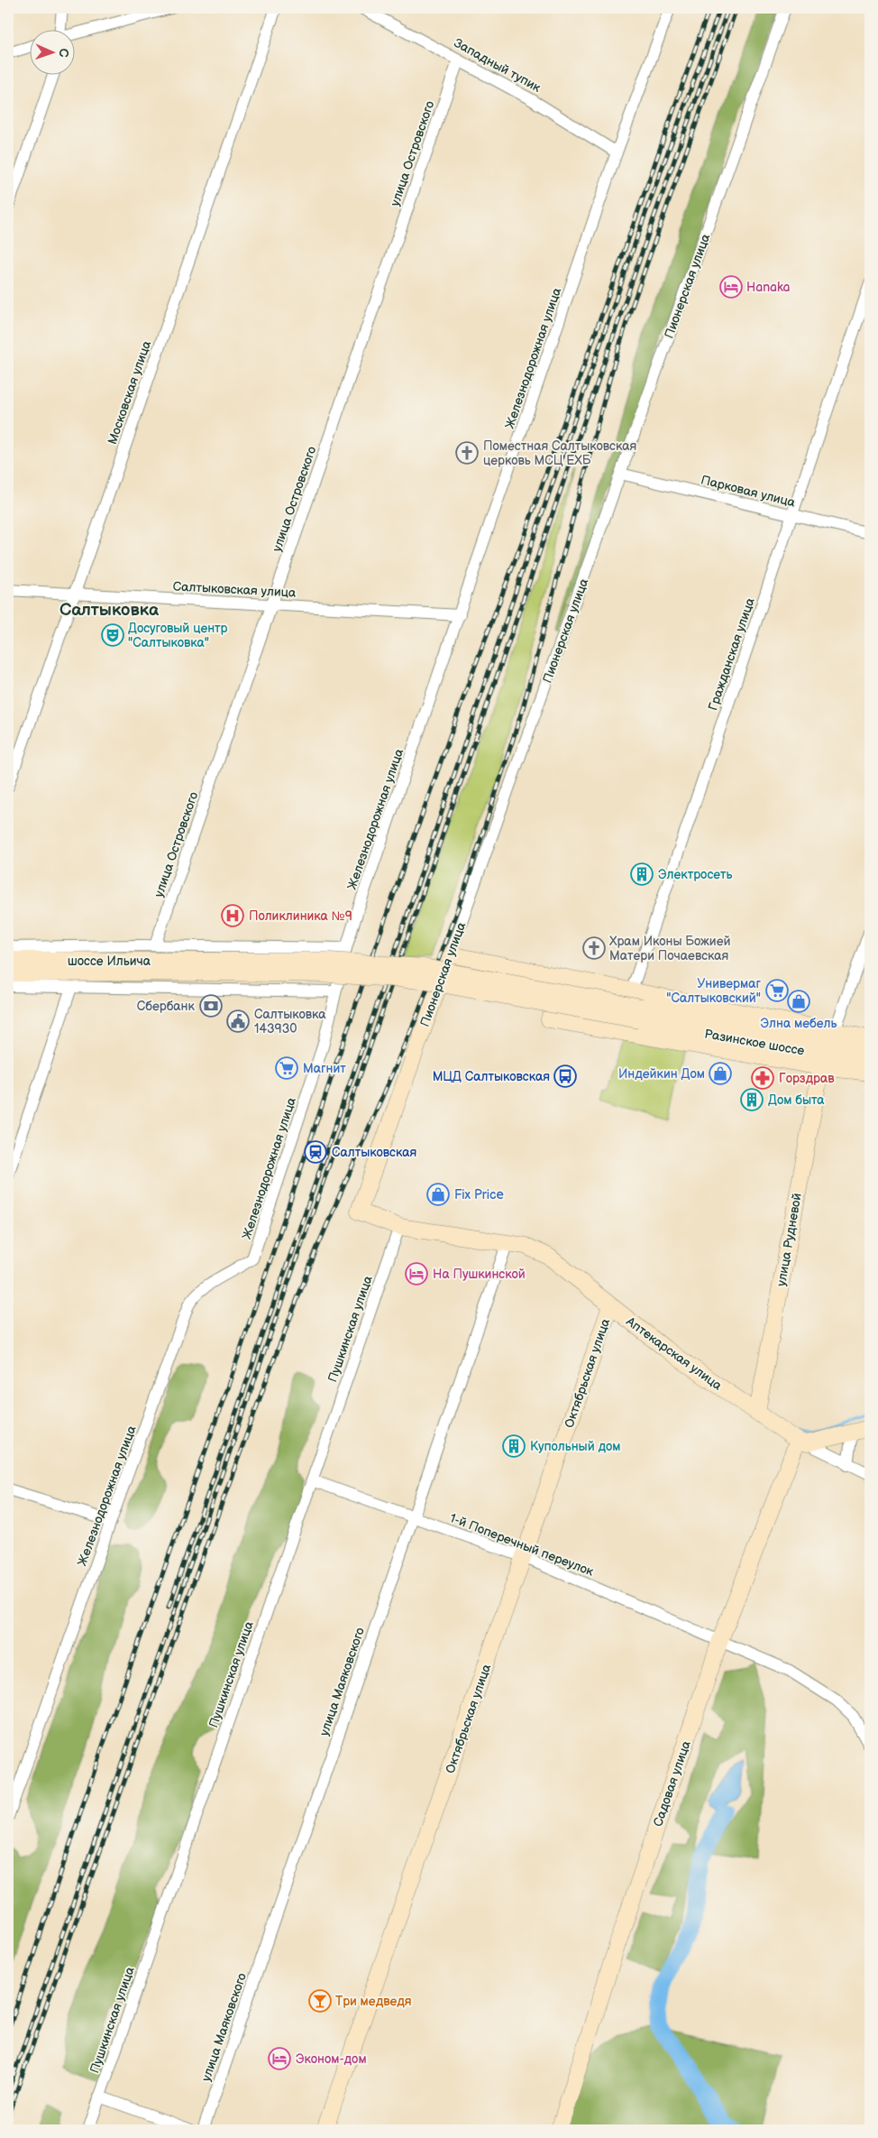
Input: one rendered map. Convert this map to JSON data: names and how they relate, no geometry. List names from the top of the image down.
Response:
{
  "streets": {
    "street": [
      "Западный тупик",
      "улица Островского",
      "Пионерская улица",
      "Железнодорожная улица",
      "Московская улица",
      "Парковая улица",
      "Салтыковская улица",
      "Гражданская улица",
      "шоссе Ильича",
      "Разинское шоссе",
      "улица Рудневой",
      "Пушкинская улица",
      "Аптекарская улица",
      "Октябрьская улица",
      "1-й Поперечный переулок",
      "улица Маяковского",
      "Садовая улица"
    ]
  },
  "crossings": [
    ["Западный тупик", "улица Островского"],
    ["Западный тупик", "Железнодорожная улица"],
    ["улица Островского", "Салтыковская улица"],
    ["Пионерская улица", "Парковая улица"],
    ["Пионерская улица", "Пушкинская улица"],
    ["Пионерская улица", "Аптекарская улица"],
    ["Железнодорожная улица", "Салтыковская улица"],
    ["Московская улица", "Салтыковская улица"],
    ["Парковая улица", "Гражданская улица"],
    ["улица Рудневой", "Аптекарская улица"],
    ["Пушкинская улица", "Аптекарская улица"],
    ["Пушкинская улица", "1-й Поперечный переулок"],
    ["Аптекарская улица", "Октябрьская улица"],
    ["Аптекарская улица", "улица Маяковского"],
    ["Аптекарская улица", "Садовая улица"],
    ["Октябрьская улица", "1-й Поперечный переулок"],
    ["1-й Поперечный переулок", "улица Маяковского"],
    ["1-й Поперечный переулок", "Садовая улица"]
  ],
  "districts": ["Салтыковка"],
  "places": {
    "hotel": ["Hanaka", "На Пушкинской", "Эконом-дом"],
    "church": ["Поместная Салтыковская церковь МСЦ ЕХБ", "Храм Иконы Божией Матери Почаевская"],
    "theatre": ["Досуговый центр \"Салтыковка\""],
    "building": ["Электросеть", "Дом быта", "Купольный дом"],
    "hospital": ["Поликлиника №9"],
    "supermarket": ["Универмаг \"Салтыковский\"", "Магнит"],
    "shop": ["Элна мебель", "Индейкин Дом", "Fix Price"],
    "bank": ["Сбербанк"],
    "public building": ["Салтыковка 143930"],
    "bus stop": ["МЦД Салтыковская"],
    "pharmacy": ["Горздрав"],
    "station": ["Салтыковская"],
    "bar": ["Три медведя"]
  },
  "north": "right"
}
